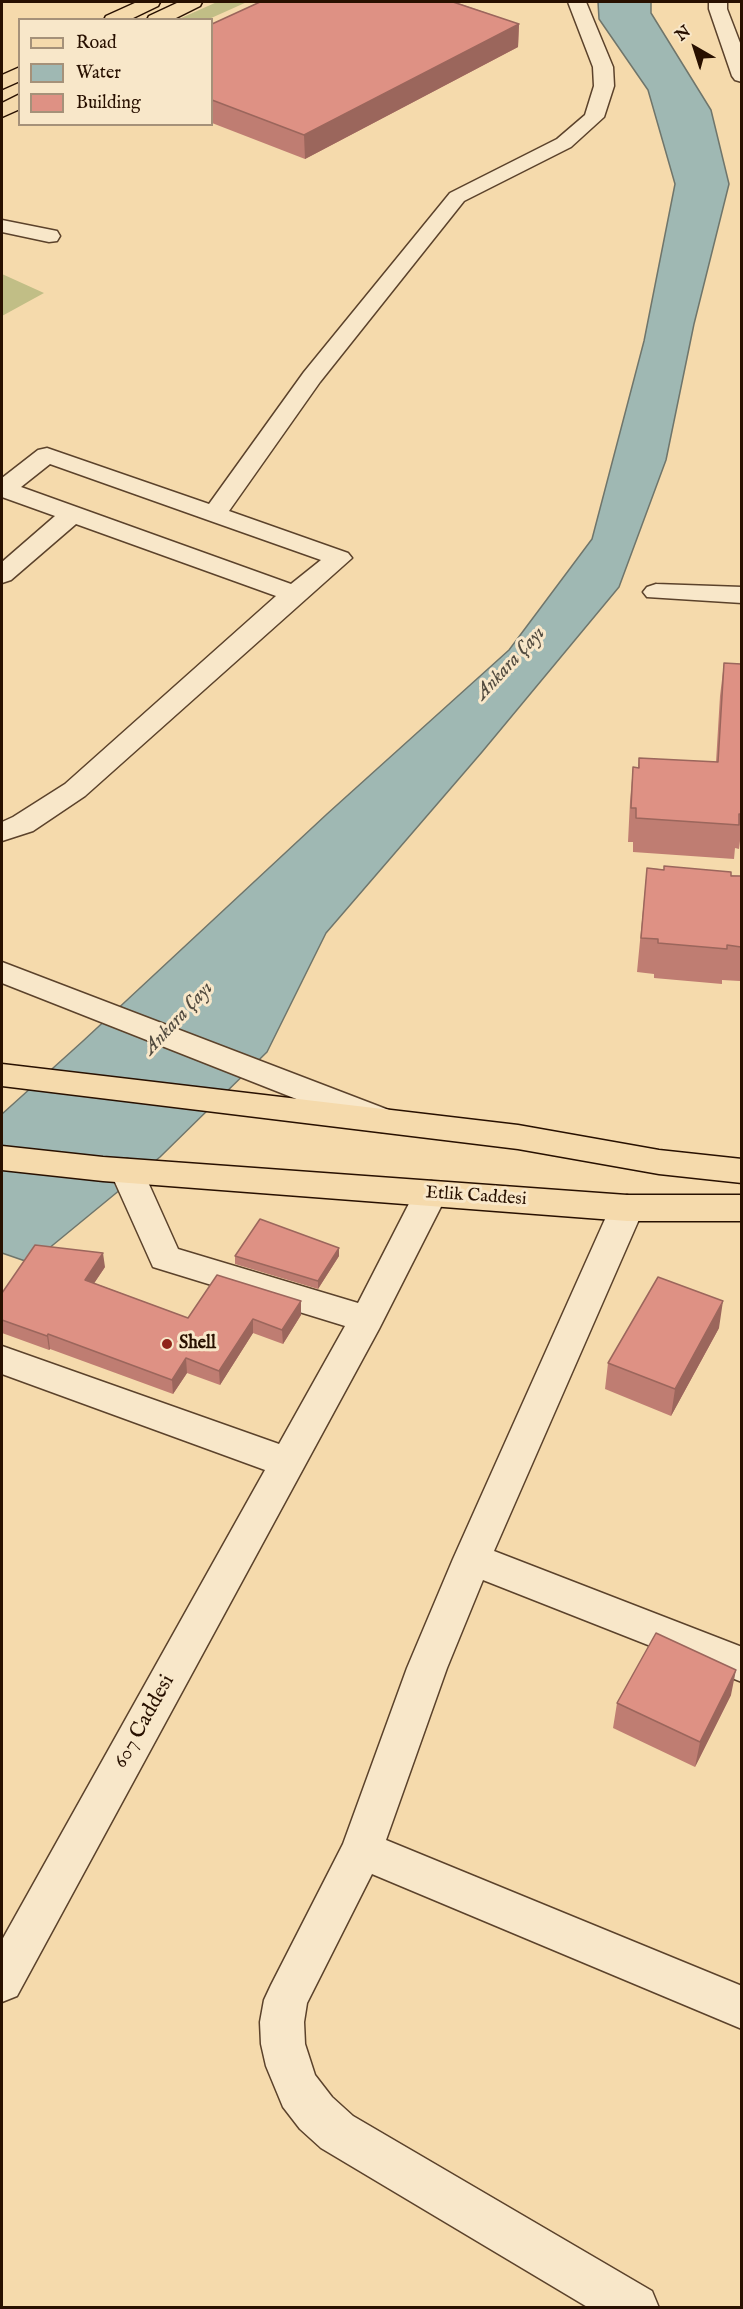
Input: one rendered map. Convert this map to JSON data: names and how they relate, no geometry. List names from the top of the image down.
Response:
{
  "streets": {
    "main road": ["Etlik Caddesi"],
    "street": ["607 Caddesi"]
  },
  "crossings": [
    ["Etlik Caddesi", "607 Caddesi"]
  ],
  "water": ["Ankara Çayı"],
  "places": ["Shell"],
  "legend": ["Road", "Water", "Building"],
  "north": "top left"
}
